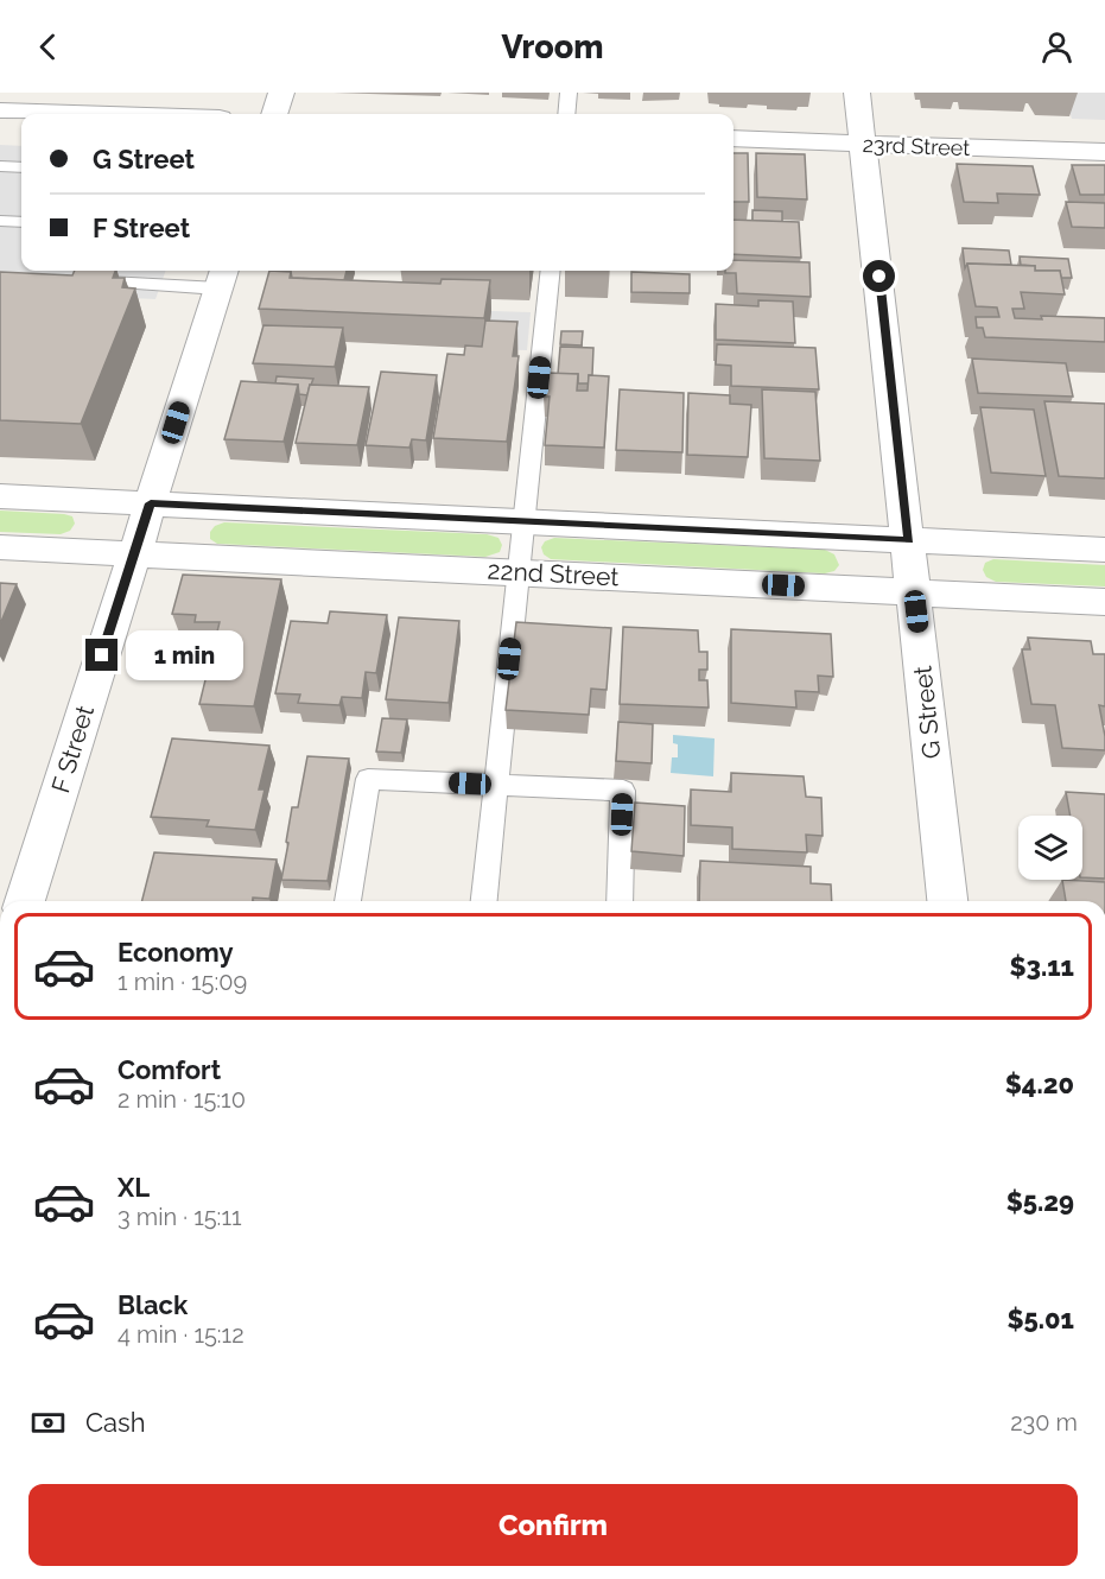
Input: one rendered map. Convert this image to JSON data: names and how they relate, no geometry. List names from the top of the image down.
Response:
{
  "streets": {
    "street": [
      "23rd Street",
      "22nd Street",
      "G Street",
      "F Street"
    ]
  },
  "crossings": [
    ["23rd Street", "G Street"],
    ["22nd Street", "G Street"],
    ["22nd Street", "F Street"]
  ],
  "page": {
    "header": "Vroom",
    "banner": ["G Street", "F Street"],
    "bubble": "1 min",
    "list": [
      {
        "name": "Economy",
        "note": "1 min · 15:09",
        "value": "$3.11"
      },
      {
        "name": "Comfort",
        "note": "2 min · 15:10",
        "value": "$4.20"
      },
      {
        "name": "XL",
        "note": "3 min · 15:11",
        "value": "$5.29"
      },
      {
        "name": "Black",
        "note": "4 min · 15:12",
        "value": "$5.01"
      }
    ],
    "pay": ["Cash", "230 m"],
    "buttons": "Confirm"
  }
}
